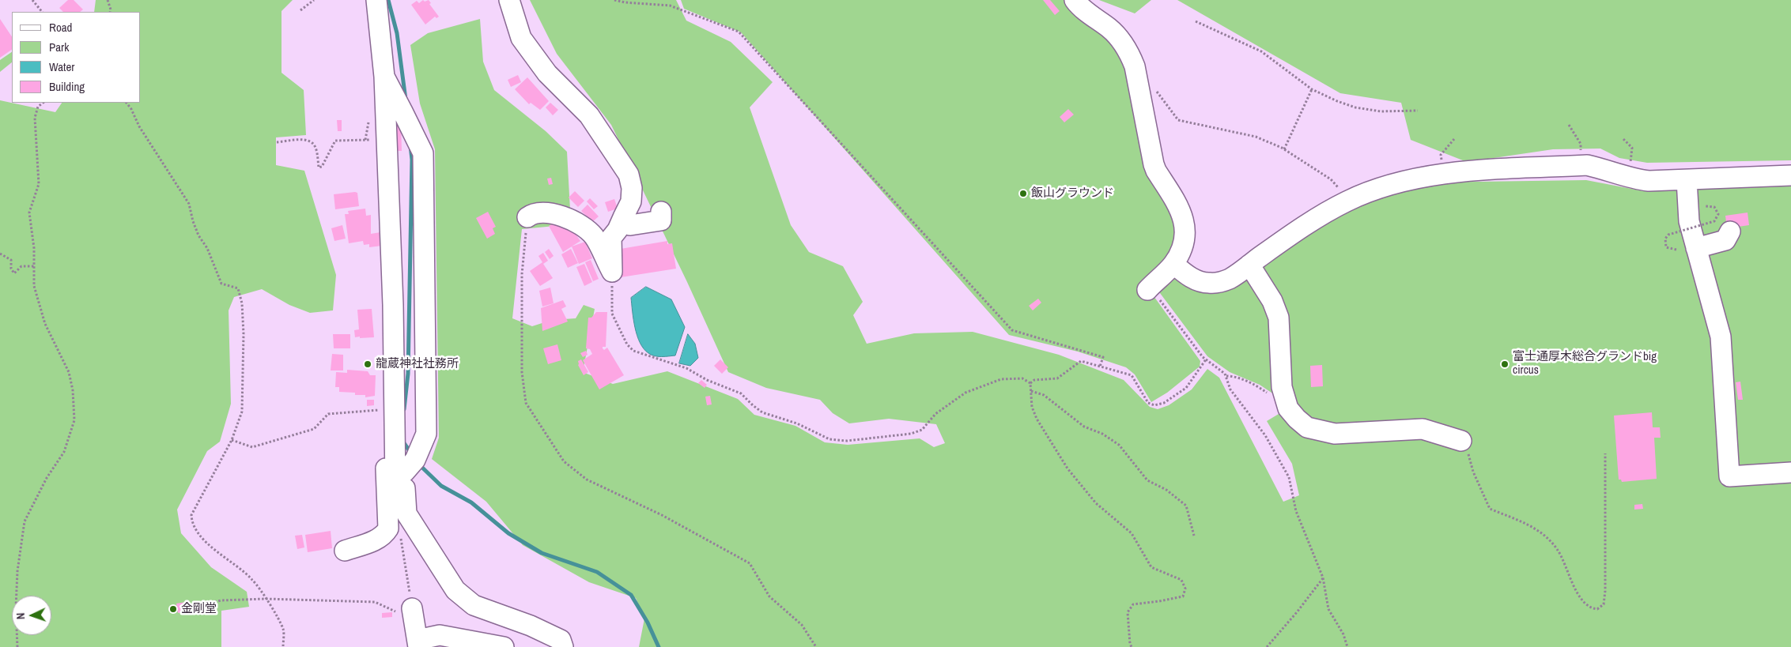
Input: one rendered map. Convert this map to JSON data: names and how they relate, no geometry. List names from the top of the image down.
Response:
{
  "places": [
    "飯山グラウンド",
    "龍蔵神社社務所",
    "富士通厚木総合グランドbig circus",
    "金剛堂"
  ],
  "legend": [
    "Road",
    "Park",
    "Water",
    "Building"
  ],
  "north": "left"
}
